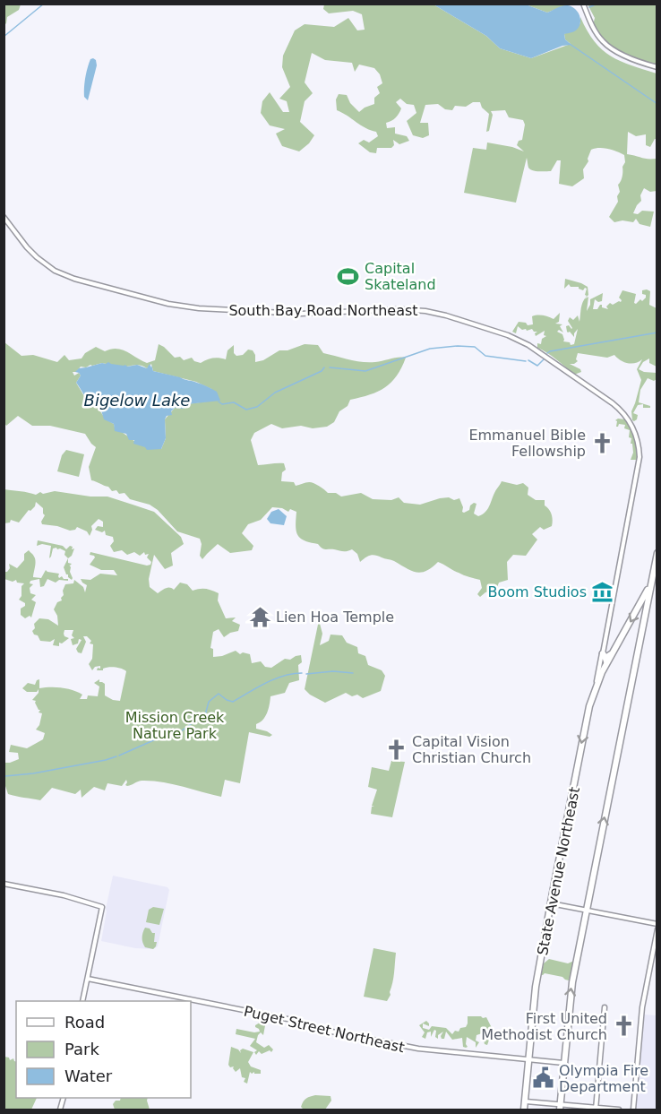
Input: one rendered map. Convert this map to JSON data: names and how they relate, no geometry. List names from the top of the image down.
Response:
{
  "streets": {
    "main road": ["State Avenue Northeast"],
    "street": ["South Bay Road Northeast", "Puget Street Northeast"]
  },
  "crossings": [
    ["South Bay Road Northeast", "State Avenue Northeast"],
    ["State Avenue Northeast", "Puget Street Northeast"]
  ],
  "water": ["Bigelow Lake"],
  "parks": ["Mission Creek Nature Park"],
  "places": {
    "sports": ["Capital Skateland"],
    "church": ["Emmanuel Bible Fellowship", "Capital Vision Christian Church", "First United Methodist Church"],
    "museum": ["Boom Studios"],
    "temple": ["Lien Hoa Temple"],
    "public building": ["Olympia Fire Department"]
  },
  "legend": ["Road", "Park", "Water"]
}
